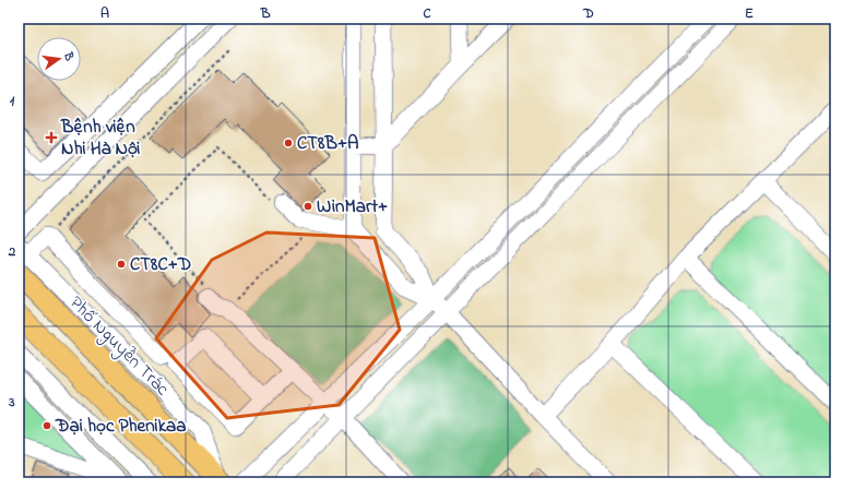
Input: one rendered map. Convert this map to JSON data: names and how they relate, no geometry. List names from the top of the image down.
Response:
{
  "streets": {
    "main road": ["Phố Nguyễn Trác"]
  },
  "places": {
    "health": ["Bệnh viện Nhi Hà Nội"],
    "other": [
      "CT8B+A",
      "WinMart+",
      "CT8C+D",
      "Đại học Phenikaa"
    ]
  },
  "north": "right",
  "grid": {
    "columns": [
      "A",
      "B",
      "C",
      "D",
      "E"
    ],
    "rows": ["1", "2", "3"]
  }
}
